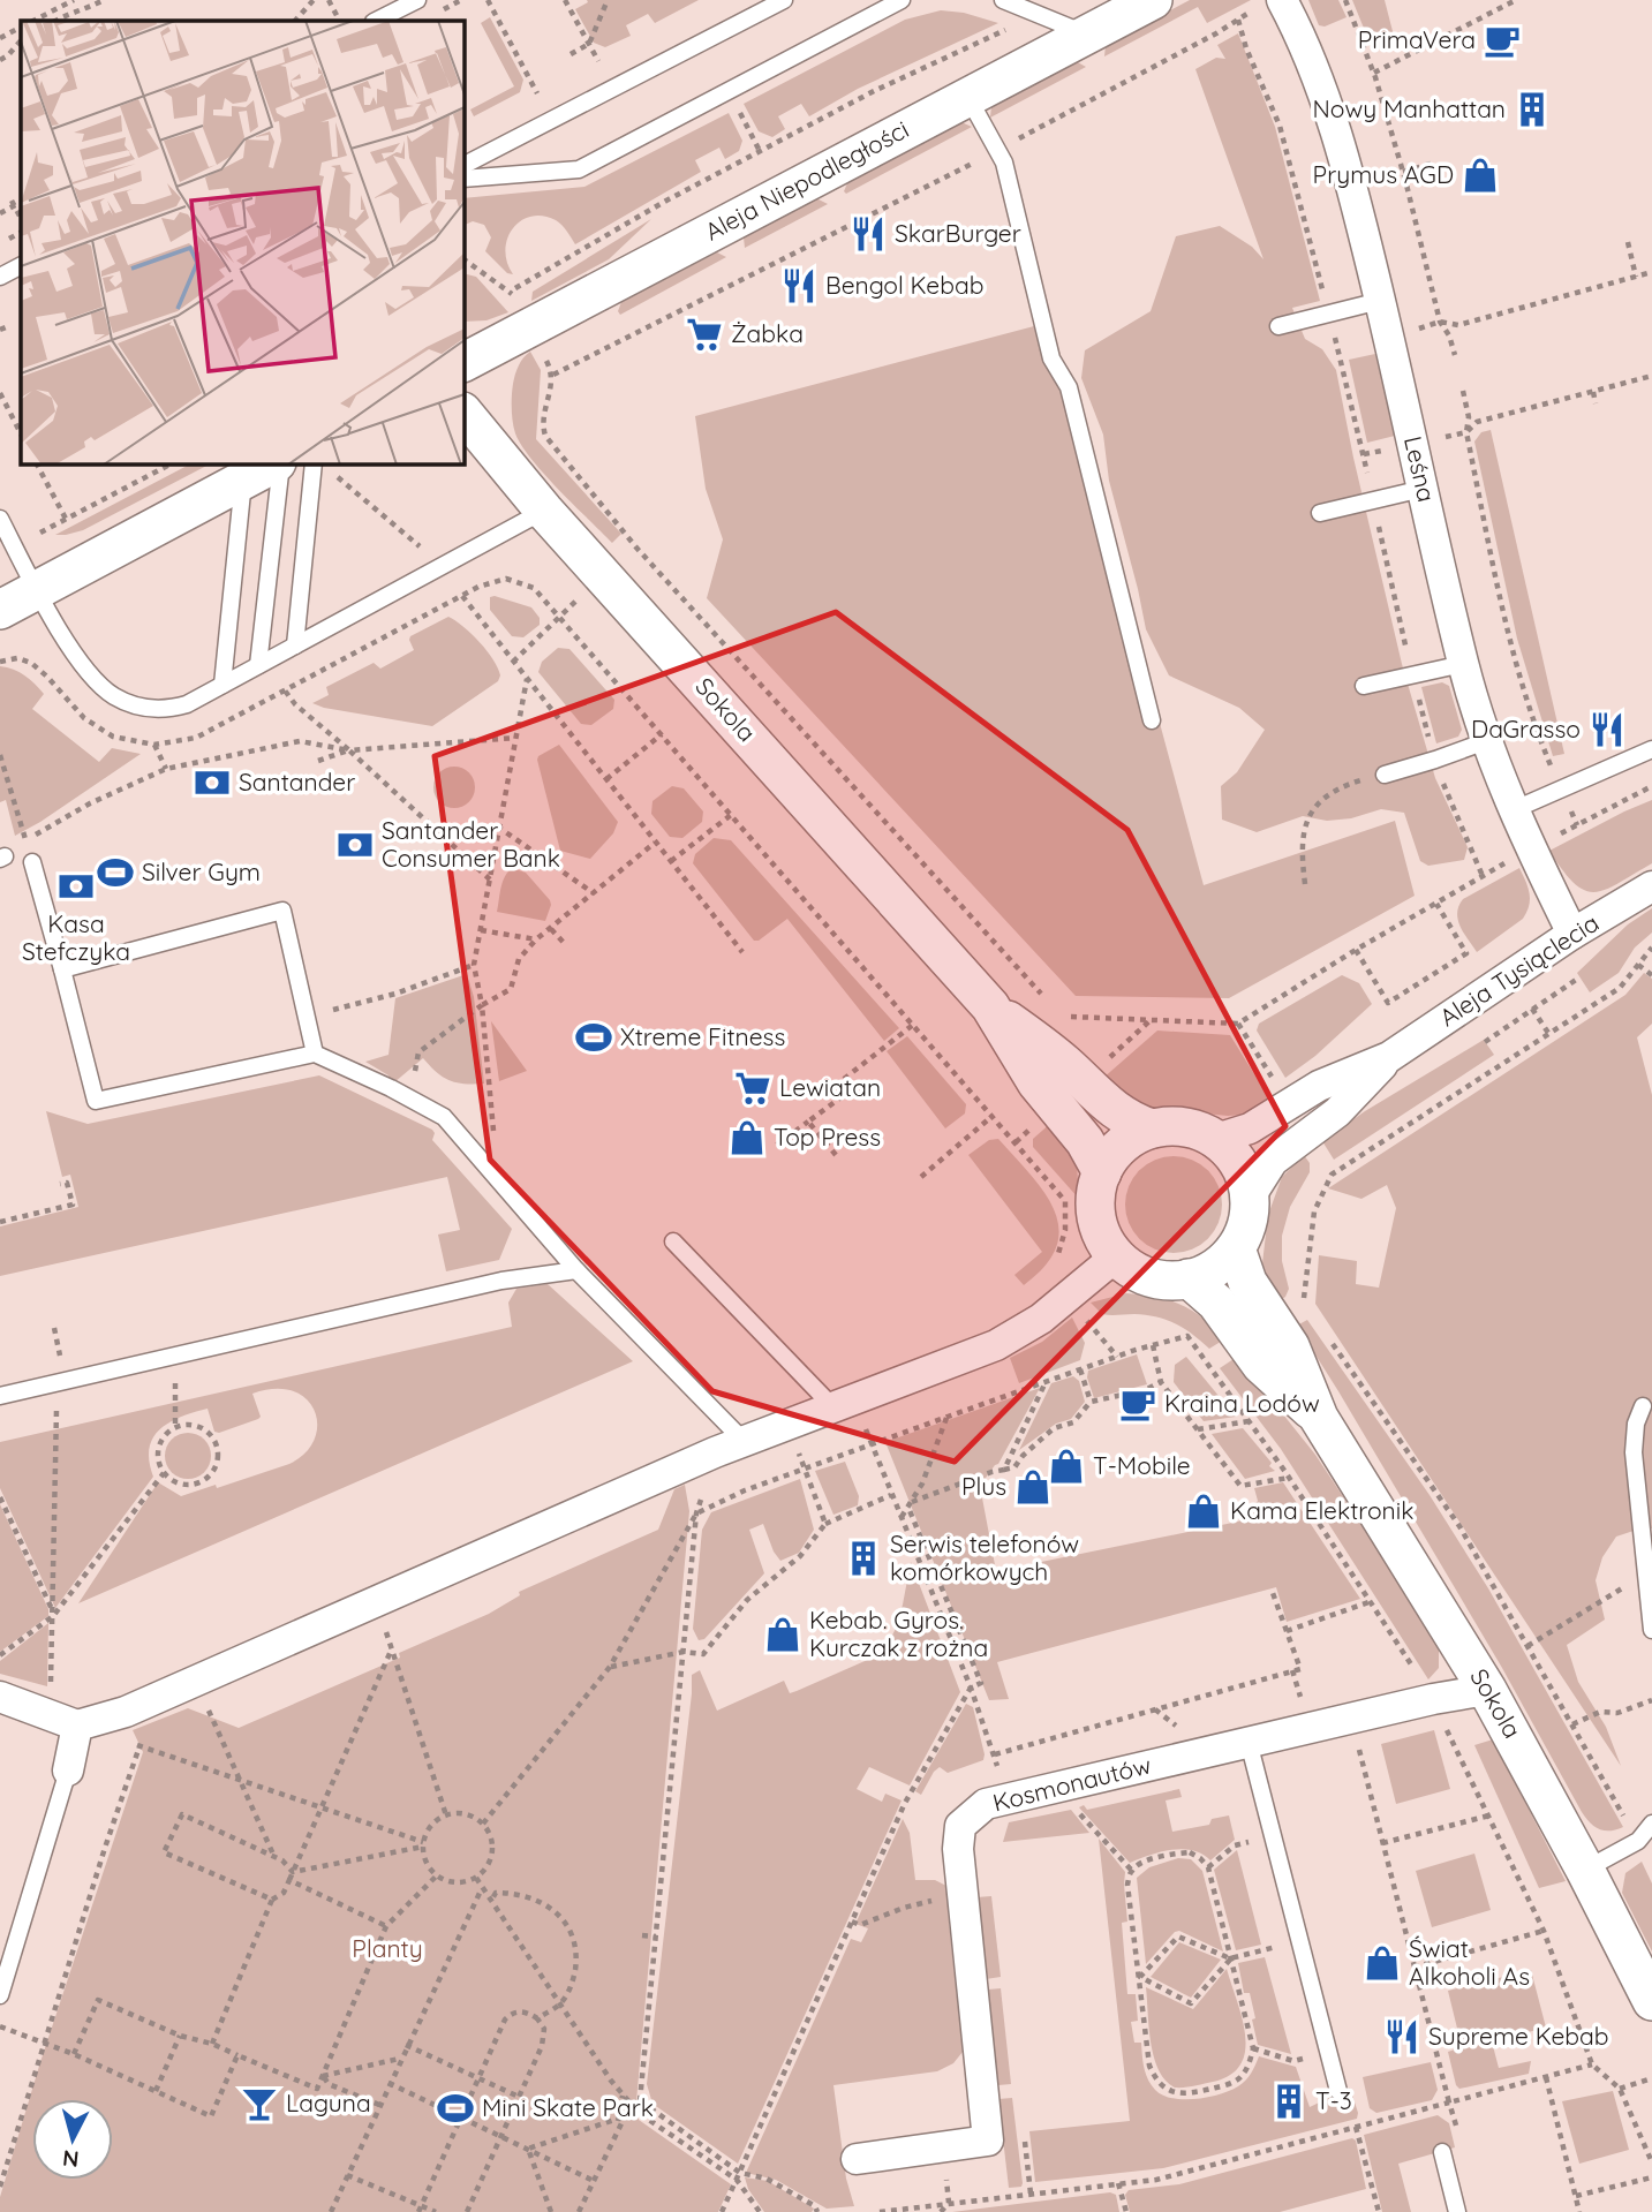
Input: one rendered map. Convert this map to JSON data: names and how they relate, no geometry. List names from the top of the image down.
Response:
{
  "streets": {
    "street": [
      "Aleja Niepodległości",
      "Leśna",
      "Sokola",
      "Aleja Tysiąclecia",
      "Kosmonautów"
    ]
  },
  "crossings": [
    ["Leśna", "Aleja Tysiąclecia"],
    ["Sokola", "Aleja Tysiąclecia"],
    ["Sokola", "Kosmonautów"]
  ],
  "parks": ["Planty"],
  "places": {
    "cafe": ["PrimaVera", "Kraina Lodów"],
    "building": ["Nowy Manhattan", "Serwis telefonów komórkowych", "T-3"],
    "shop": [
      "Prymus AGD",
      "Top Press",
      "T-Mobile",
      "Plus",
      "Kama Elektronik",
      "Kebab. Gyros. Kurczak z rożna",
      "Świat Alkoholi As"
    ],
    "restaurant": [
      "SkarBurger",
      "Bengol Kebab",
      "DaGrasso",
      "Supreme Kebab"
    ],
    "supermarket": ["Żabka", "Lewiatan"],
    "bank": ["Santander", "Santander Consumer Bank", "Kasa Stefczyka"],
    "sports": ["Silver Gym", "Xtreme Fitness", "Mini Skate Park"],
    "bar": ["Laguna"]
  },
  "north": "bottom"
}
